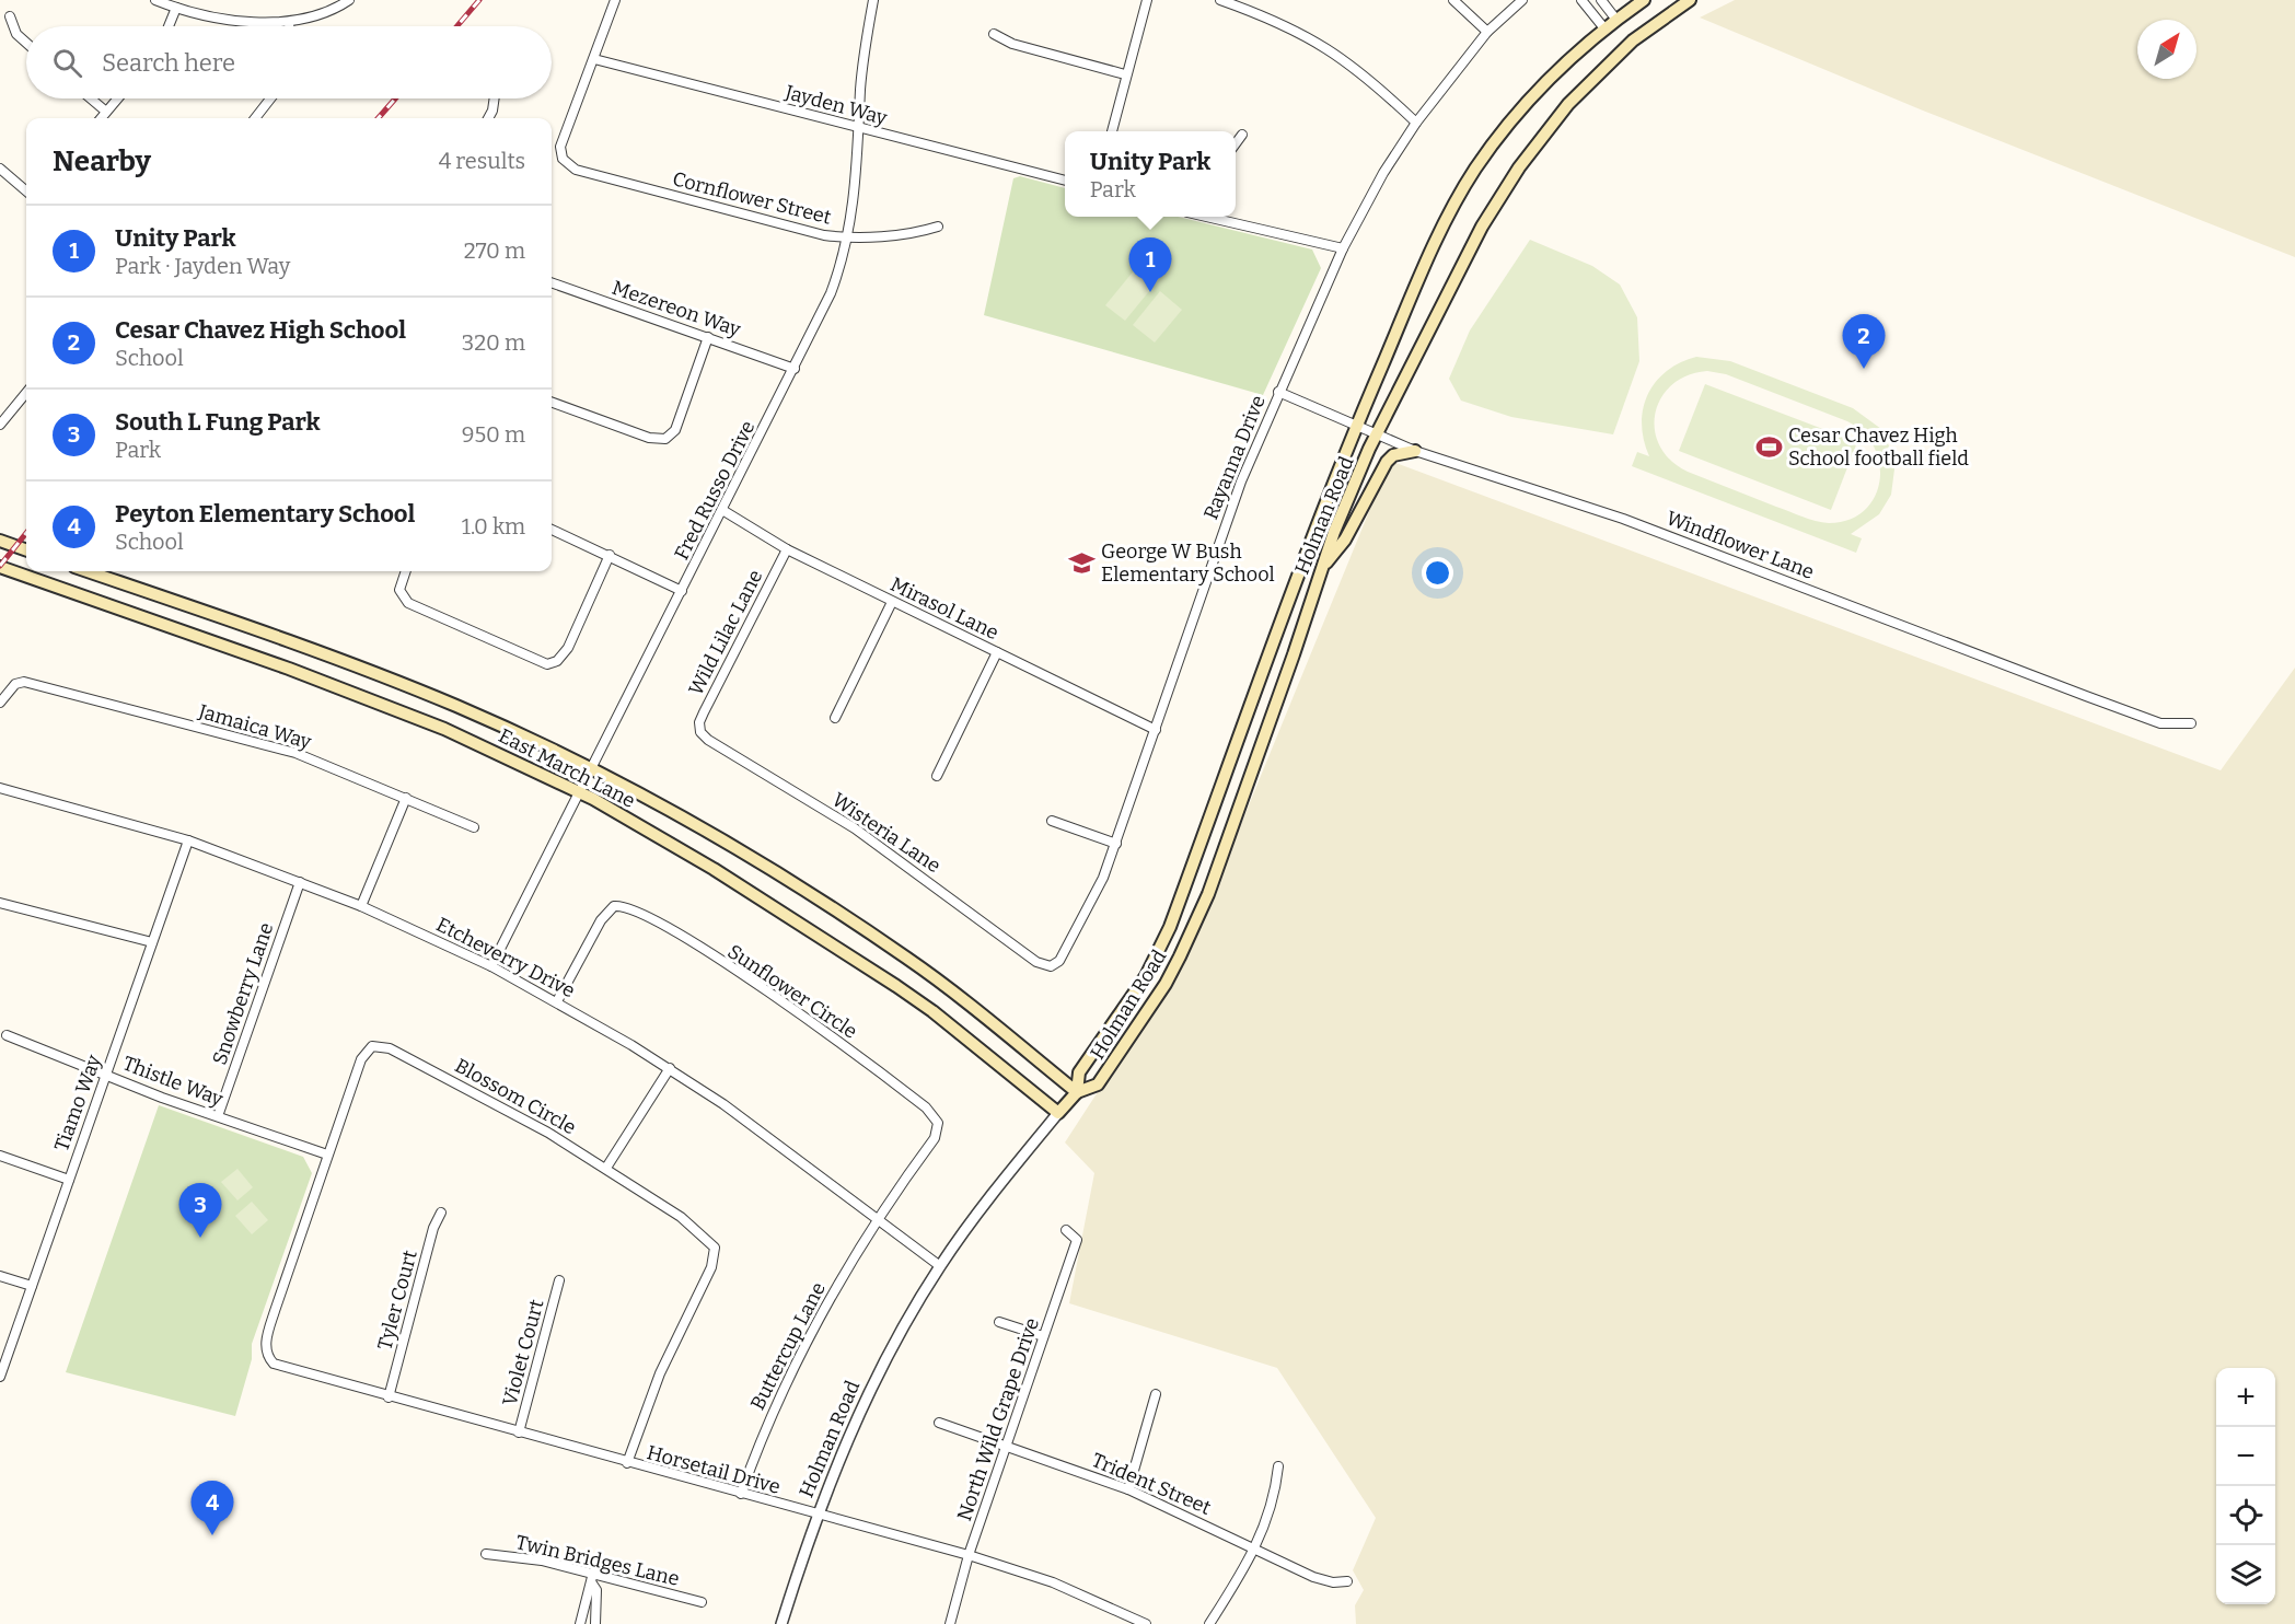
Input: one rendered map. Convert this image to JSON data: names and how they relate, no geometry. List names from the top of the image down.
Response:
{
  "streets": {
    "main road": ["Holman Road", "East March Lane"],
    "street": [
      "Jayden Way",
      "Cornflower Street",
      "Mezereon Way",
      "Rayanna Drive",
      "Fred Russo Drive",
      "Windflower Lane",
      "Mirasol Lane",
      "Wild Lilac Lane",
      "Jamaica Way",
      "Wisteria Lane",
      "Etcheverry Drive",
      "Sunflower Circle",
      "Snowberry Lane",
      "Thistle Way",
      "Blossom Circle",
      "Tiamo Way",
      "Tyler Court",
      "Buttercup Lane",
      "Violet Court",
      "North Wild Grape Drive",
      "Horsetail Drive",
      "Trident Street",
      "Twin Bridges Lane"
    ]
  },
  "crossings": [
    ["Jayden Way", "Cornflower Street"],
    ["Jayden Way", "Fred Russo Drive"],
    ["Cornflower Street", "Fred Russo Drive"],
    ["Mezereon Way", "Fred Russo Drive"],
    ["Rayanna Drive", "Windflower Lane"],
    ["Rayanna Drive", "Mirasol Lane"],
    ["Rayanna Drive", "Wisteria Lane"],
    ["Fred Russo Drive", "Mirasol Lane"],
    ["Fred Russo Drive", "East March Lane"],
    ["Fred Russo Drive", "Etcheverry Drive"],
    ["Holman Road", "Windflower Lane"],
    ["Holman Road", "East March Lane"],
    ["Holman Road", "Etcheverry Drive"],
    ["Holman Road", "Horsetail Drive"],
    ["Mirasol Lane", "Wild Lilac Lane"],
    ["Wild Lilac Lane", "Wisteria Lane"],
    ["Etcheverry Drive", "Sunflower Circle"],
    ["Etcheverry Drive", "Snowberry Lane"],
    ["Etcheverry Drive", "Tiamo Way"],
    ["Etcheverry Drive", "Buttercup Lane"],
    ["Sunflower Circle", "Buttercup Lane"],
    ["Snowberry Lane", "Thistle Way"],
    ["Thistle Way", "Blossom Circle"],
    ["Thistle Way", "Tiamo Way"],
    ["Blossom Circle", "Horsetail Drive"],
    ["Tyler Court", "Horsetail Drive"],
    ["Buttercup Lane", "Horsetail Drive"],
    ["Violet Court", "Horsetail Drive"],
    ["North Wild Grape Drive", "Horsetail Drive"],
    ["North Wild Grape Drive", "Trident Street"]
  ],
  "places": {
    "sports": ["Cesar Chavez High School football field"],
    "school or university": ["George W Bush Elementary School"]
  },
  "north": "top right",
  "page": {
    "search": "Search here",
    "heading": ["Nearby", "4 results"],
    "popup": ["Unity Park", "Park"],
    "list": [
      {
        "mark": "1",
        "name": "Unity Park",
        "note": "Park · Jayden Way",
        "value": "270 m"
      },
      {
        "mark": "2",
        "name": "Cesar Chavez High School",
        "note": "School",
        "value": "320 m"
      },
      {
        "mark": "3",
        "name": "South L Fung Park",
        "note": "Park",
        "value": "950 m"
      },
      {
        "mark": "4",
        "name": "Peyton Elementary School",
        "note": "School",
        "value": "1.0 km"
      }
    ],
    "pins": [
      "1",
      "2",
      "3",
      "4"
    ],
    "map_buttons": ["+", "−"]
  }
}
